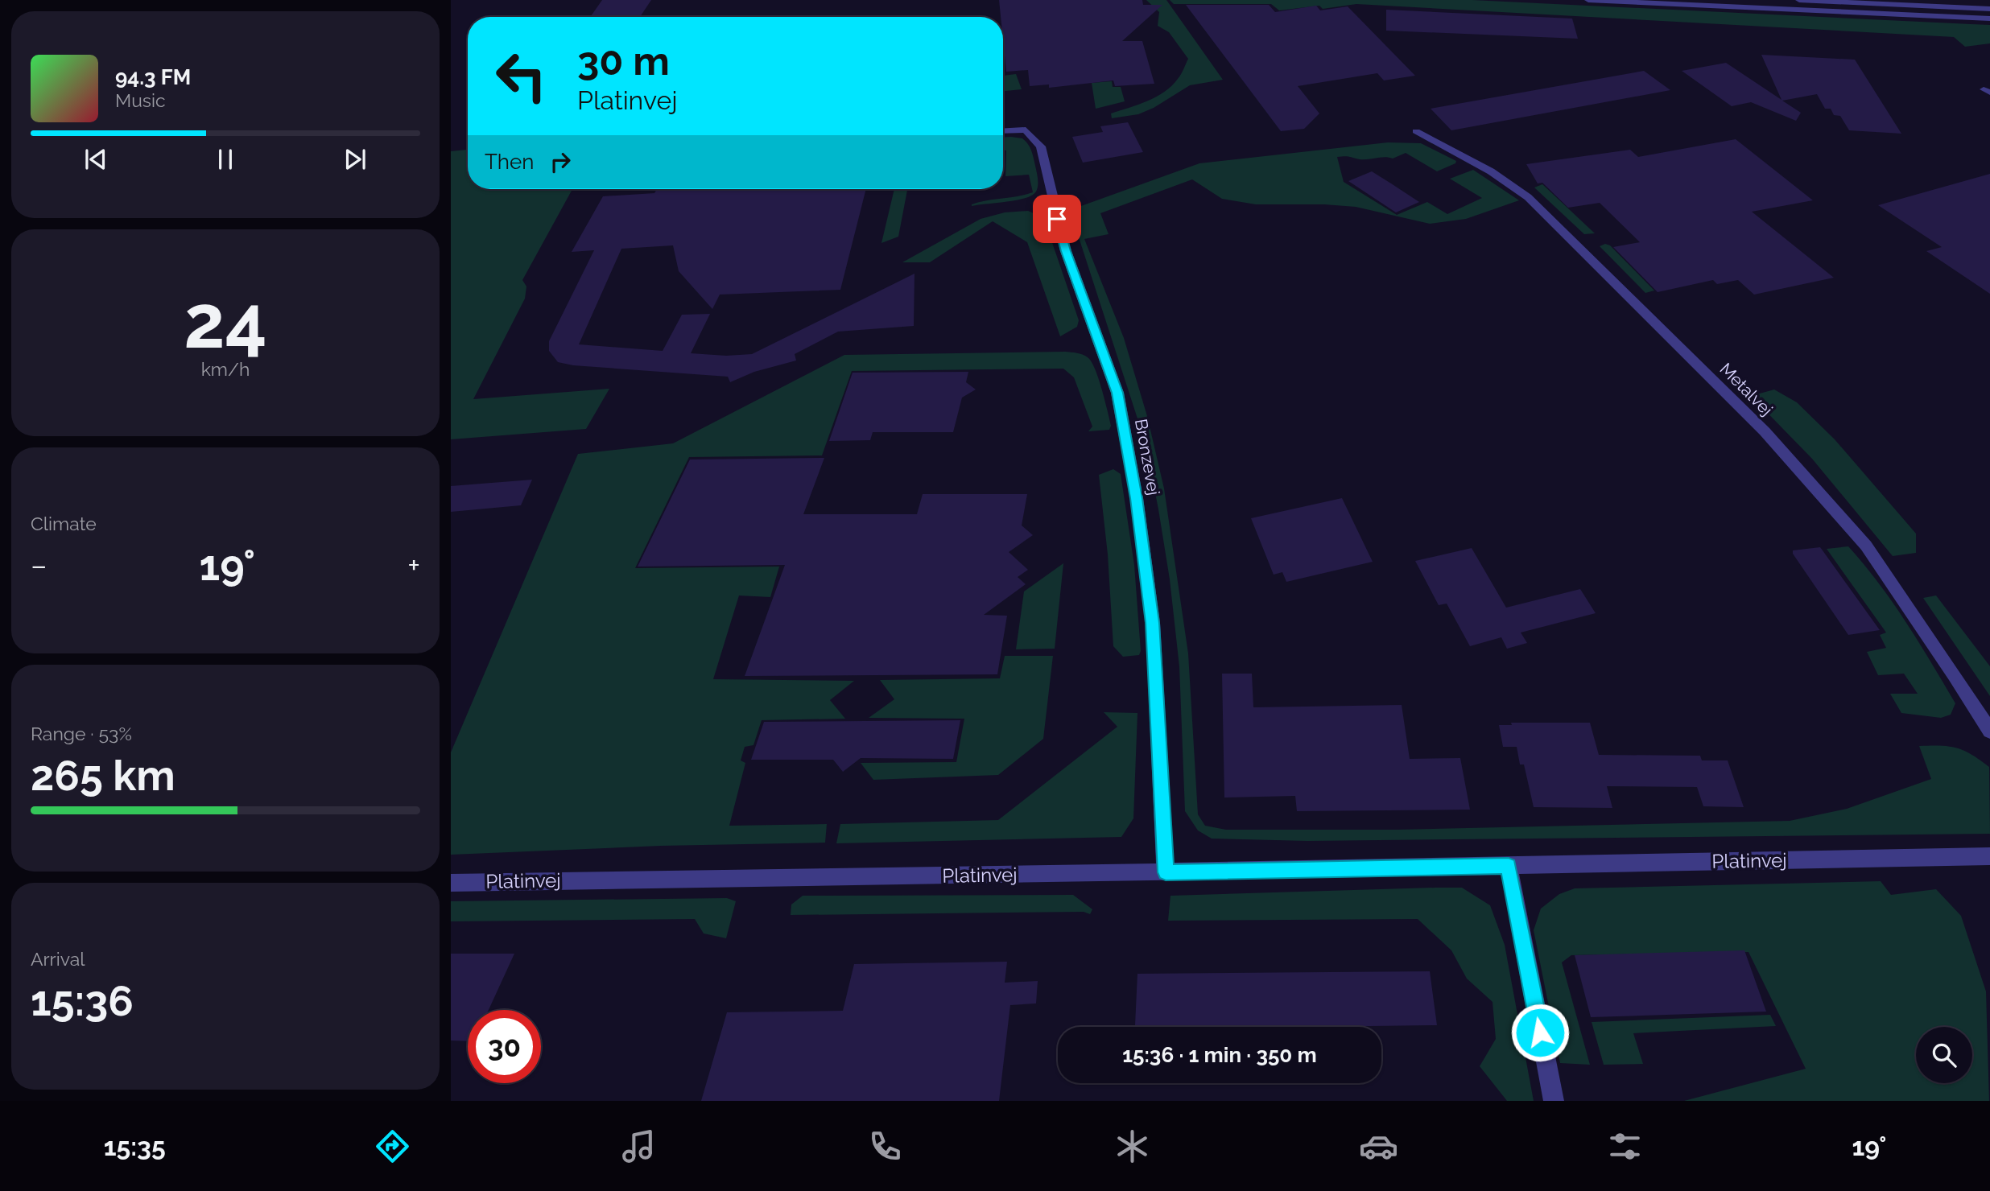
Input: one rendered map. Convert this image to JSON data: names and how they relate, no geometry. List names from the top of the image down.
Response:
{
  "streets": {
    "street": ["Metalvej", "Bronzevej", "Platinvej"]
  },
  "crossings": [
    ["Bronzevej", "Platinvej"]
  ],
  "page": {
    "turn": ["30 m", "Platinvej"],
    "song": ["94.3 FM", "Music"],
    "then": "Then",
    "tile": [
      ["24", "km/h"],
      "Climate",
      ["Range · 53%", "265 km"],
      ["Arrival", "15:36"]
    ],
    "heat": ["−", "19°", "+"],
    "limit": "30",
    "trip": "15:36 · 1 min · 350 m",
    "tabs": ["15:35", "19°"]
  }
}
